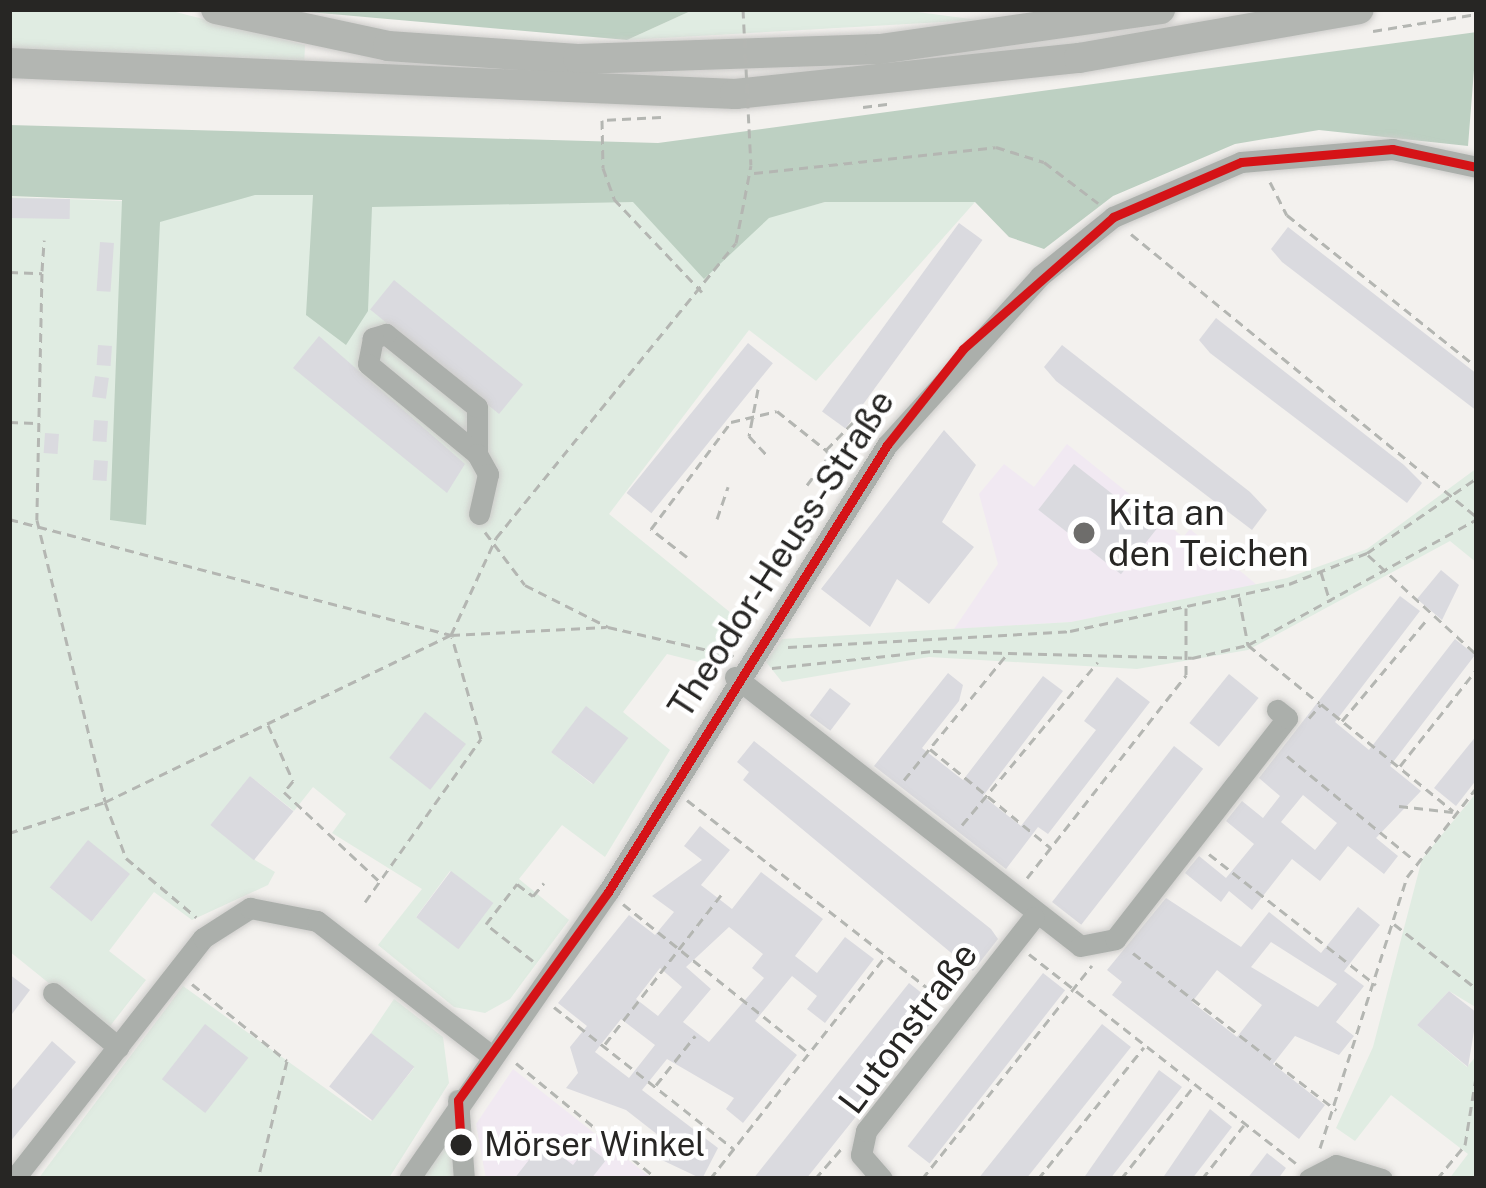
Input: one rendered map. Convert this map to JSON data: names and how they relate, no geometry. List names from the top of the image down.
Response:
{
  "streets": {
    "street": ["Theodor-Heuss-Straße", "Lutonstraße"]
  },
  "places": ["Kita an den Teichen", "Mörser Winkel"]
}
